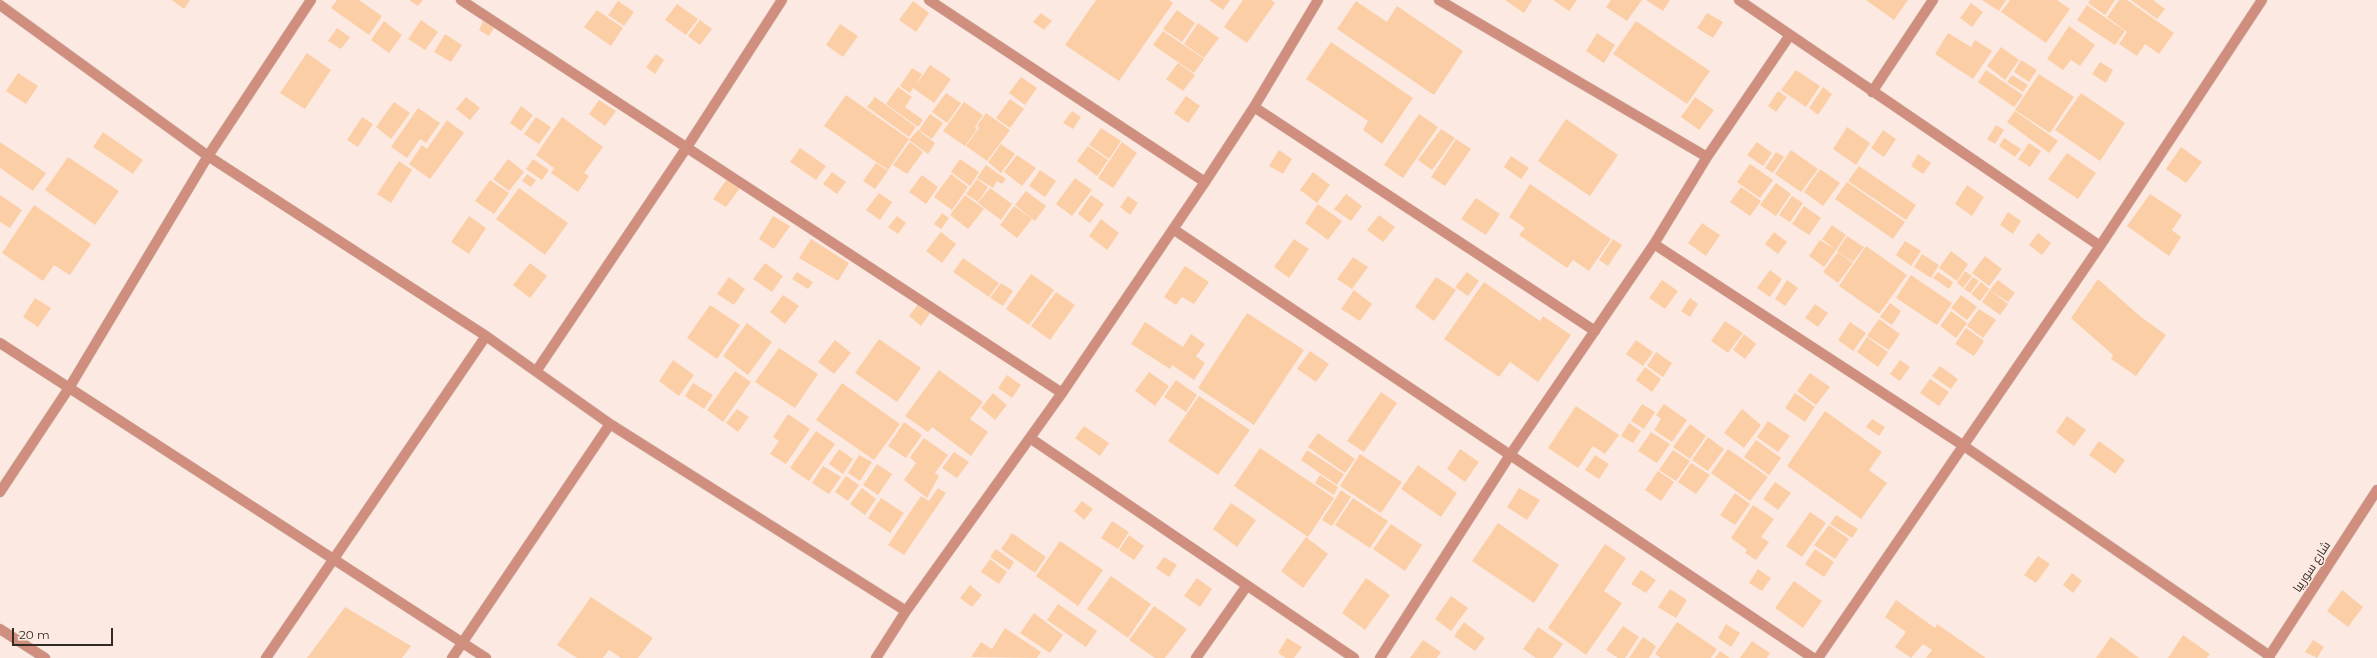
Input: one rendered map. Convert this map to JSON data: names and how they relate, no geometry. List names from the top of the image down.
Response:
{
  "streets": {
    "street": ["شارع سوريبا"]
  },
  "scale_bar": "20 m"
}
